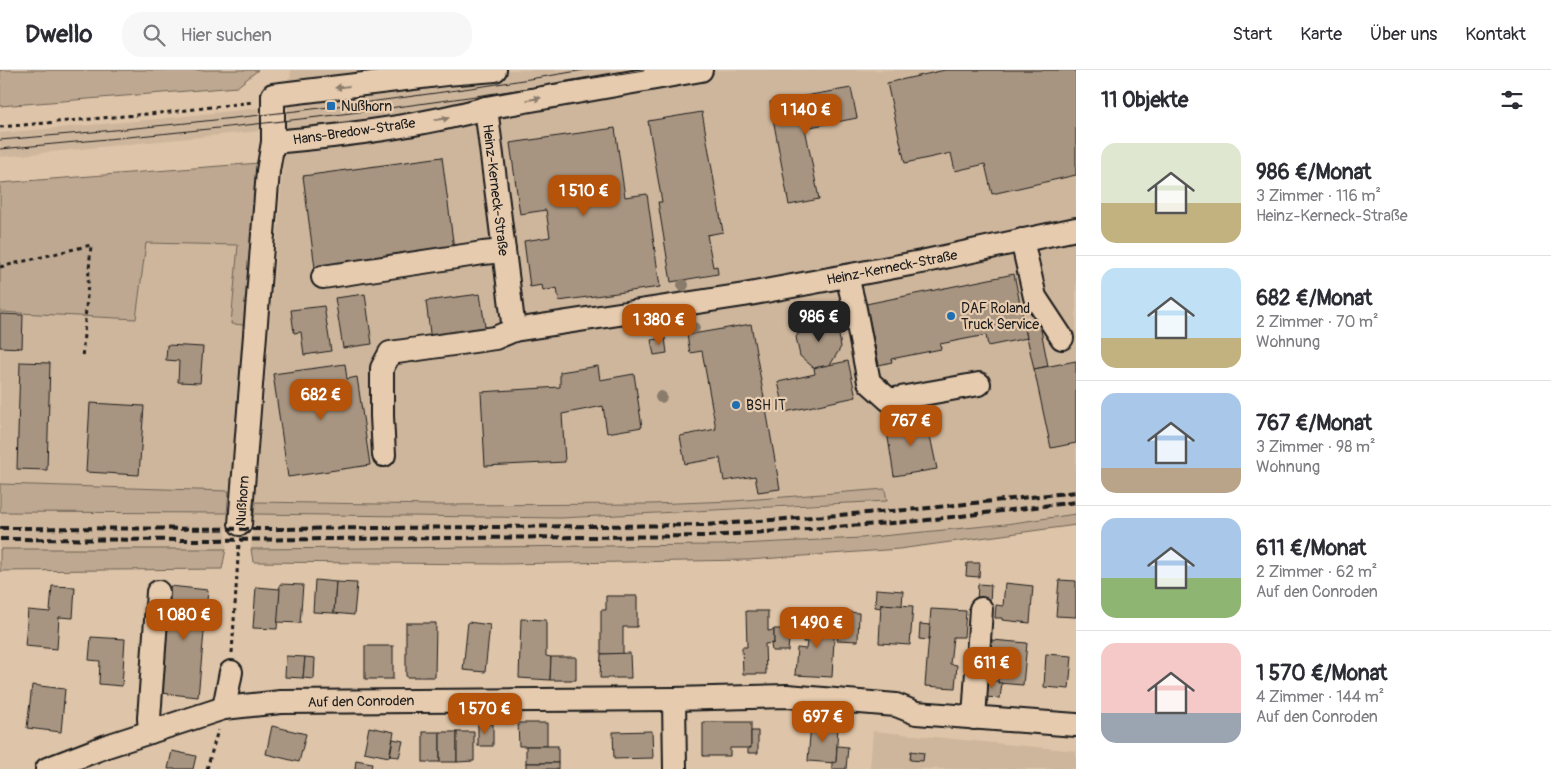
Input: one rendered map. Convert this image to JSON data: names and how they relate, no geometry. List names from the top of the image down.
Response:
{
  "streets": {
    "street": [
      "Hans-Bredow-Straße",
      "Heinz-Kerneck-Straße",
      "Nußhorn",
      "Auf den Conroden"
    ]
  },
  "crossings": [
    ["Hans-Bredow-Straße", "Heinz-Kerneck-Straße"],
    ["Hans-Bredow-Straße", "Nußhorn"]
  ],
  "places": {
    "transit": ["Nußhorn"],
    "other": ["DAF Roland Truck Service", "BSH IT"]
  },
  "page": {
    "header": "Dwello",
    "search": "Hier suchen",
    "nav": [
      "Start",
      "Karte",
      "Über uns",
      "Kontakt"
    ],
    "heading": "11 Objekte",
    "price": [
      "1 140 €",
      "1 510 €",
      "986 €",
      "1 380 €",
      "682 €",
      "767 €",
      "1 080 €",
      "1 490 €",
      "611 €",
      "1 570 €",
      "697 €"
    ],
    "list": [
      {
        "name": "986 €/Monat",
        "note": "3 Zimmer · 116 m² · Heinz-Kerneck-Straße"
      },
      {
        "name": "682 €/Monat",
        "note": "2 Zimmer · 70 m² · Wohnung"
      },
      {
        "name": "767 €/Monat",
        "note": "3 Zimmer · 98 m² · Wohnung"
      },
      {
        "name": "611 €/Monat",
        "note": "2 Zimmer · 62 m² · Auf den Conroden"
      },
      {
        "name": "1 570 €/Monat",
        "note": "4 Zimmer · 144 m² · Auf den Conroden"
      }
    ]
  }
}
